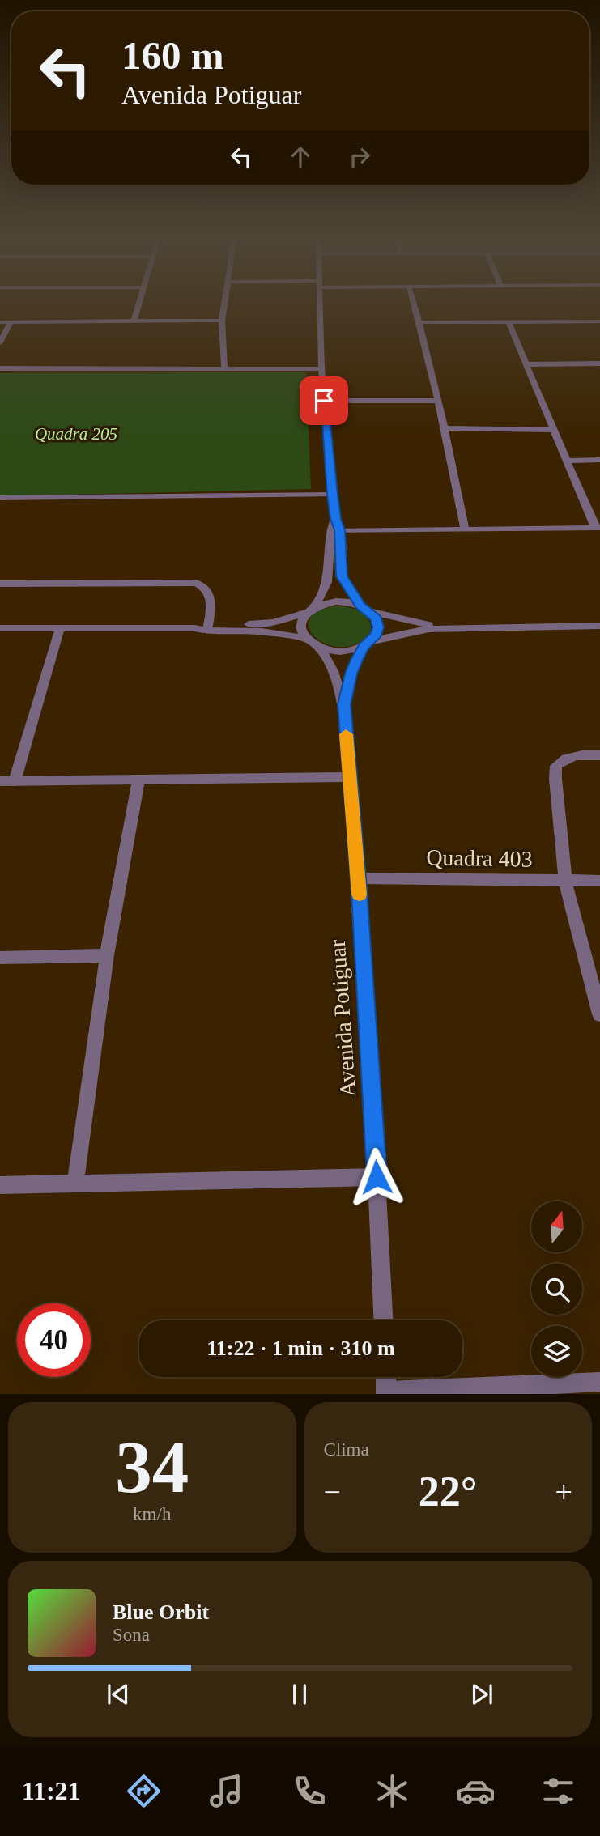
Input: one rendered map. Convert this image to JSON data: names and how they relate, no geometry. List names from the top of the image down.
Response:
{
  "streets": {
    "street": ["Quadra 403", "Avenida Potiguar"]
  },
  "crossings": [
    ["Quadra 403", "Avenida Potiguar"]
  ],
  "parks": ["Quadra 205"],
  "north": "top",
  "page": {
    "turn": ["160 m", "Avenida Potiguar"],
    "limit": "40",
    "trip": "11:22 · 1 min · 310 m",
    "tile": [
      ["34", "km/h"],
      "Clima"
    ],
    "heat": ["−", "22°", "+"],
    "song": ["Blue Orbit", "Sona"],
    "tabs": "11:21"
  }
}
